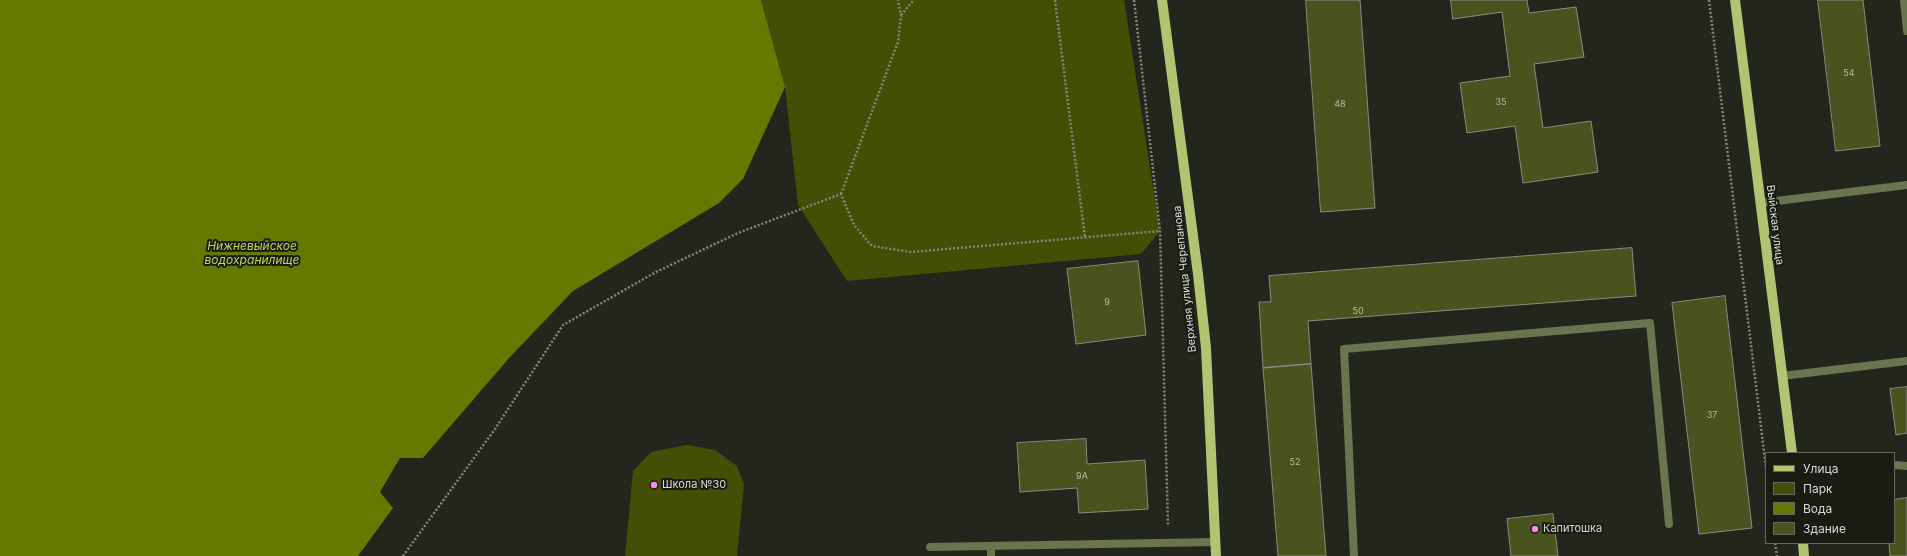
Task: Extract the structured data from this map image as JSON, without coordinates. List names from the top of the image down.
{
  "streets": {
    "main road": ["Выйская улица", "Верхняя улица Черепанова"]
  },
  "water": ["Нижневыйское водохранилище"],
  "places": ["Школа №30", "Капитошка"],
  "house_numbers": [
    "54",
    "35",
    "48",
    "9",
    "50",
    "37",
    "52",
    "9А"
  ],
  "legend": [
    "Улица",
    "Парк",
    "Вода",
    "Здание"
  ]
}
